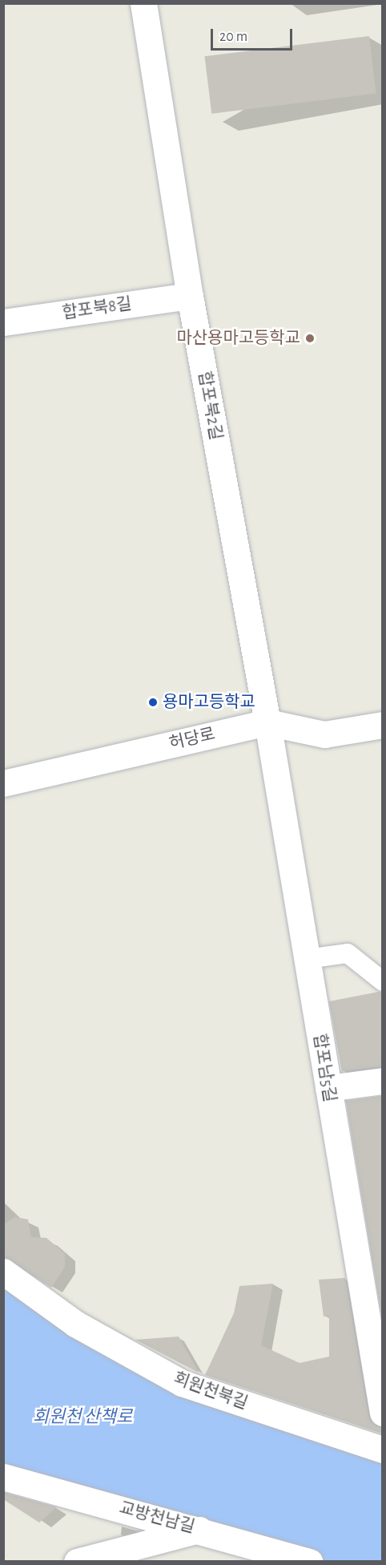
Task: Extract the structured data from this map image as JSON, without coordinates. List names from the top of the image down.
{
  "streets": {
    "street": [
      "합포북8길",
      "합포북2길",
      "허당로",
      "합포남5길",
      "회원천북길",
      "교방천남길"
    ]
  },
  "crossings": [
    ["합포북8길", "합포북2길"],
    ["합포북2길", "허당로"],
    ["합포북2길", "합포남5길"],
    ["허당로", "합포남5길"]
  ],
  "water": ["회원천 산책로"],
  "places": ["마산용마고등학교", "용마고등학교"],
  "scale_bar": "20 m"
}
